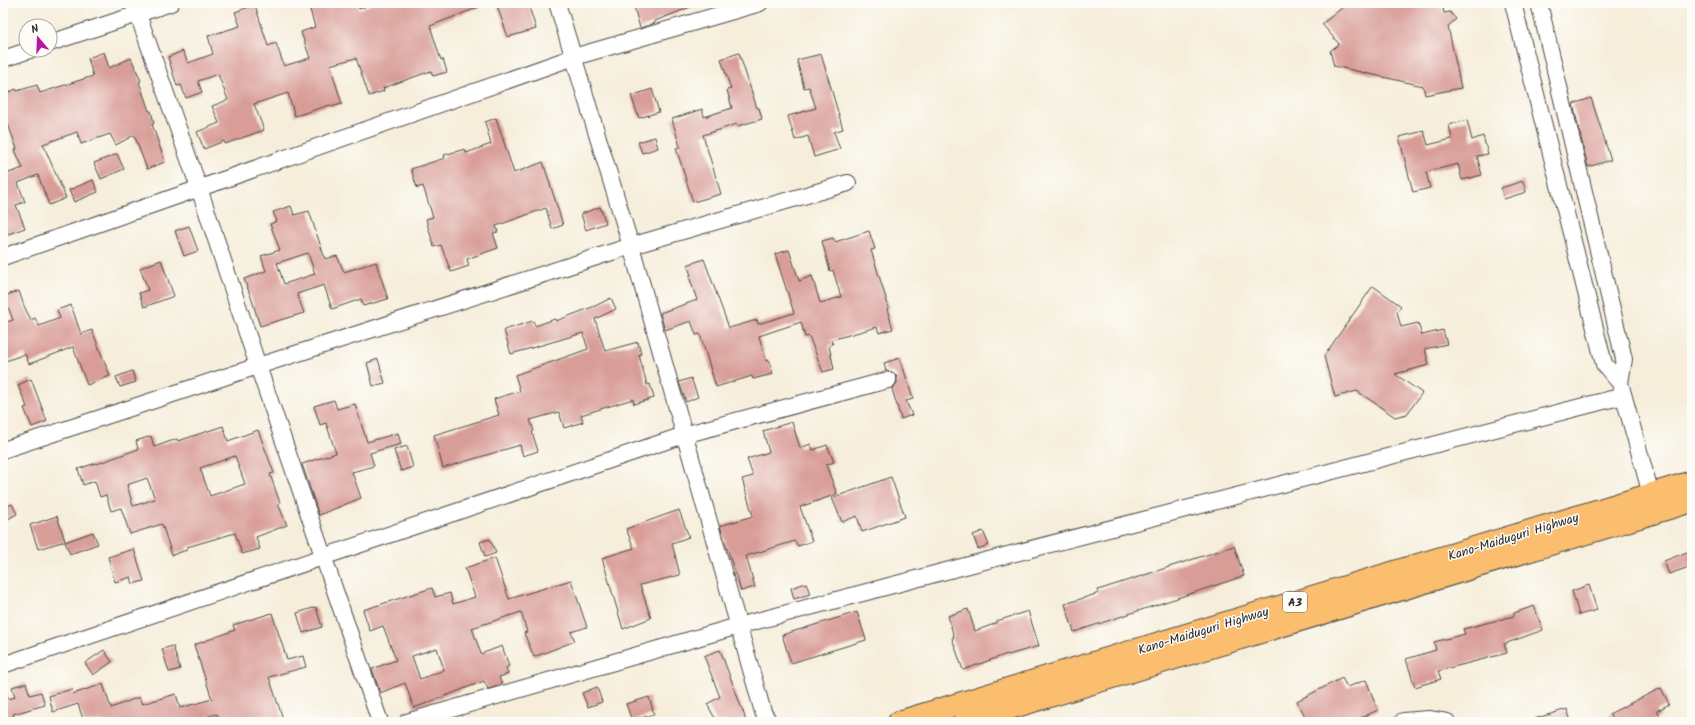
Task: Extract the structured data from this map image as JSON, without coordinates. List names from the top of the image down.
{
  "streets": {
    "highway": ["Kano-Maiduguri Highway", "A3"]
  },
  "north": "top"
}
